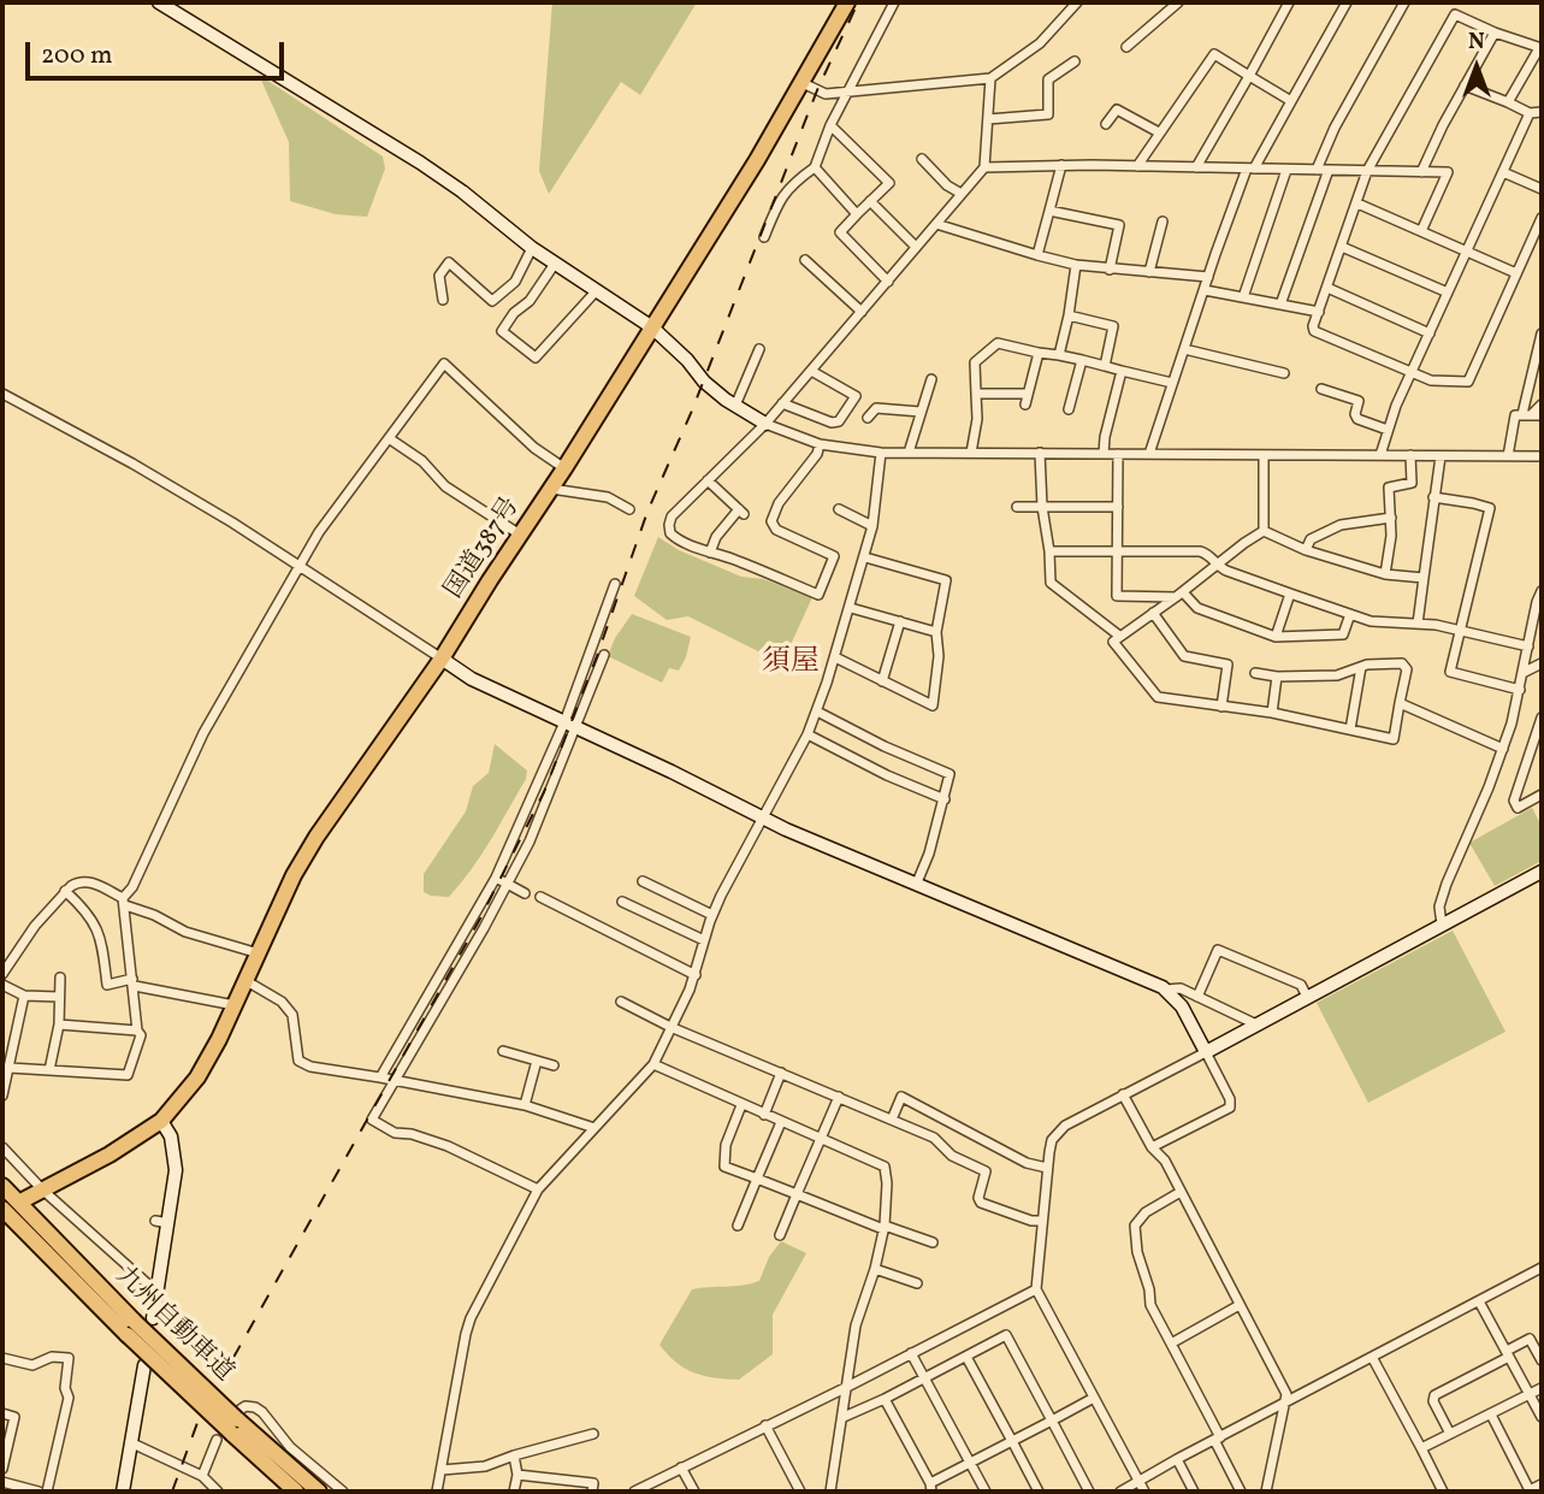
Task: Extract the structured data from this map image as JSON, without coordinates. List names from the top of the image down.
{
  "streets": {
    "highway": ["国道387号", "九州自動車道"]
  },
  "districts": ["須屋"],
  "scale_bar": "200 m",
  "north": "top"
}
